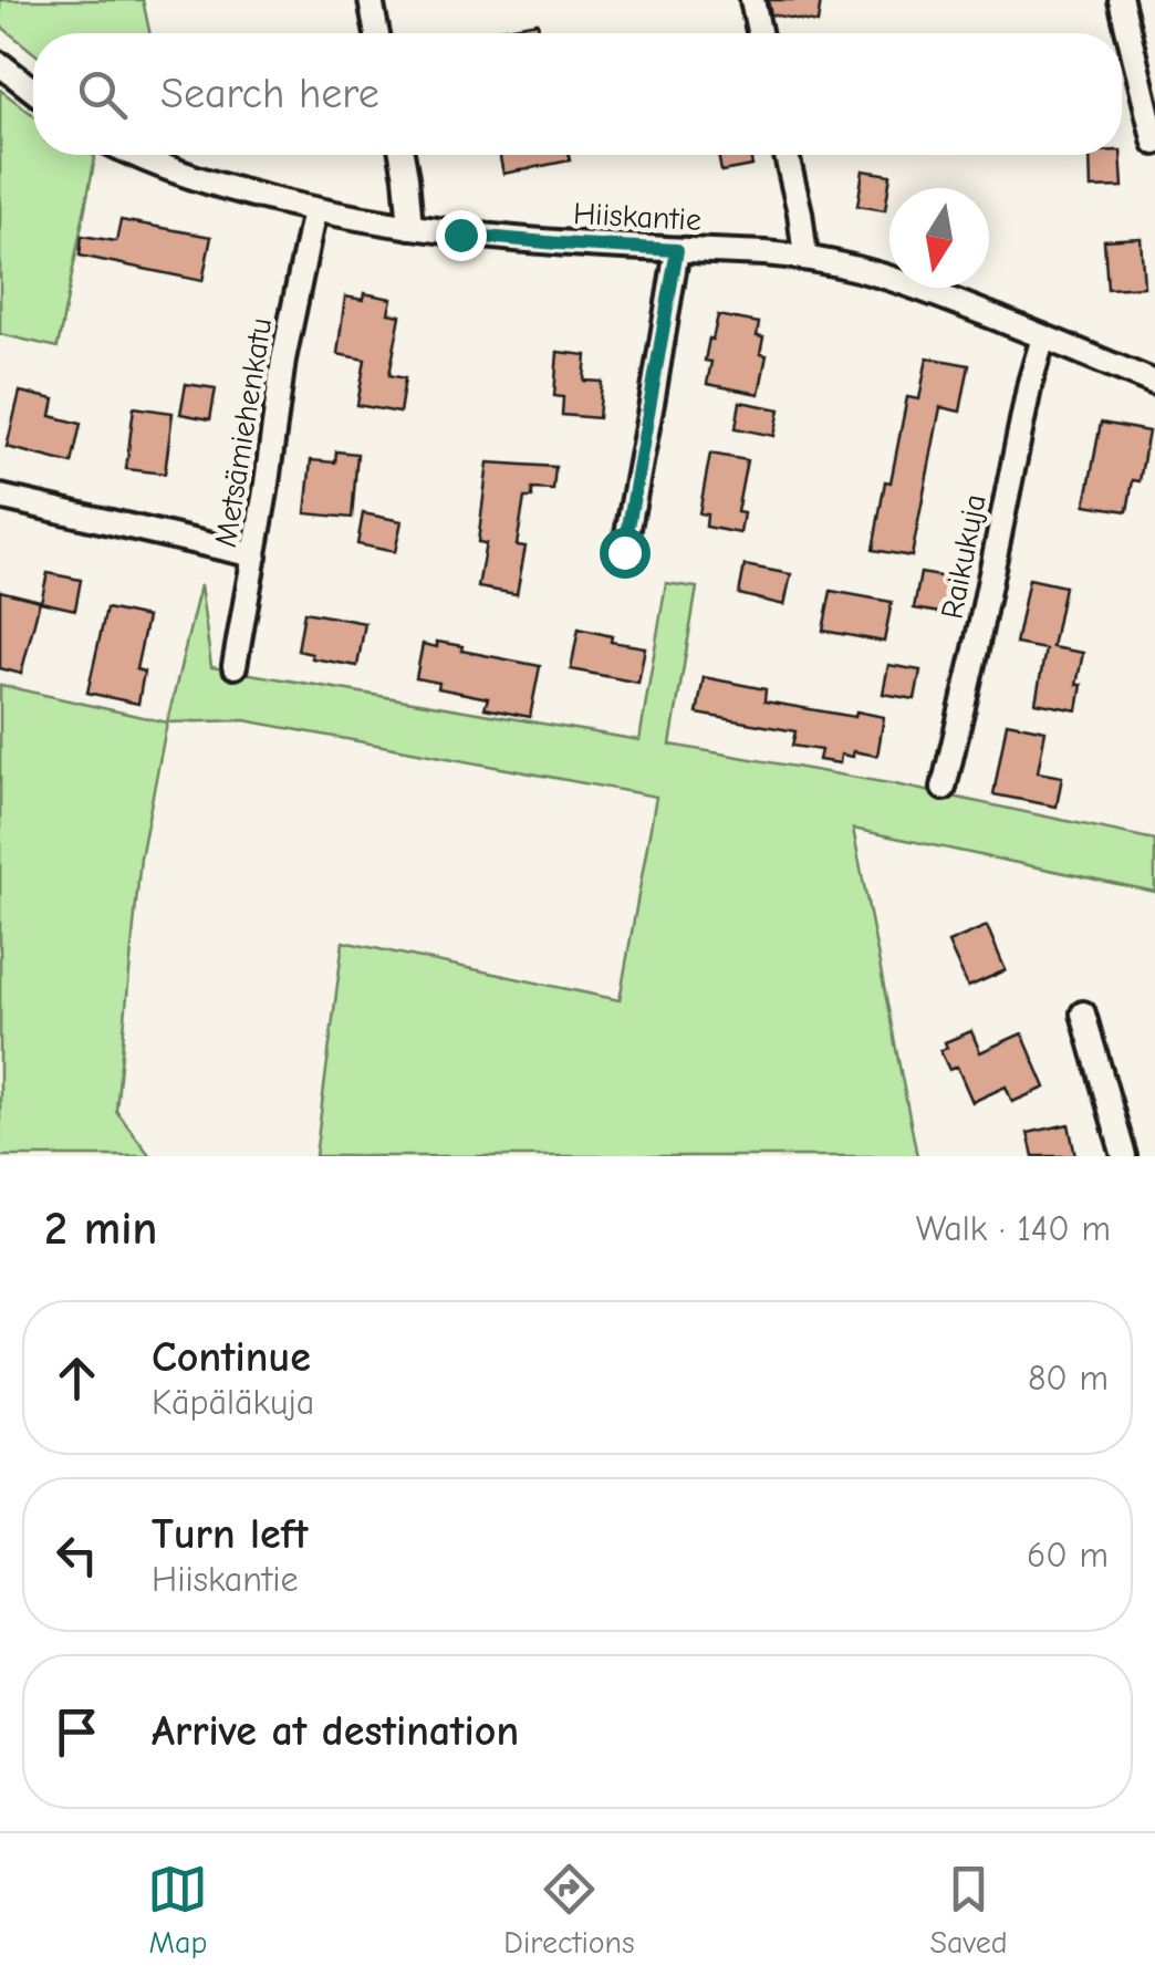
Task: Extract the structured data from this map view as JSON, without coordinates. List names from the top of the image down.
{
  "streets": {
    "street": ["Hiiskantie", "Metsämiehenkatu", "Raikukuja"]
  },
  "crossings": [
    ["Hiiskantie", "Metsämiehenkatu"],
    ["Hiiskantie", "Raikukuja"]
  ],
  "north": "bottom",
  "page": {
    "search": "Search here",
    "heading": ["2 min", "Walk · 140 m"],
    "list": [
      ["Continue", "Käpäläkuja", "80 m"],
      ["Turn left", "Hiiskantie", "60 m"],
      "Arrive at destination"
    ],
    "nav": ["Map", "Directions", "Saved"]
  }
}
